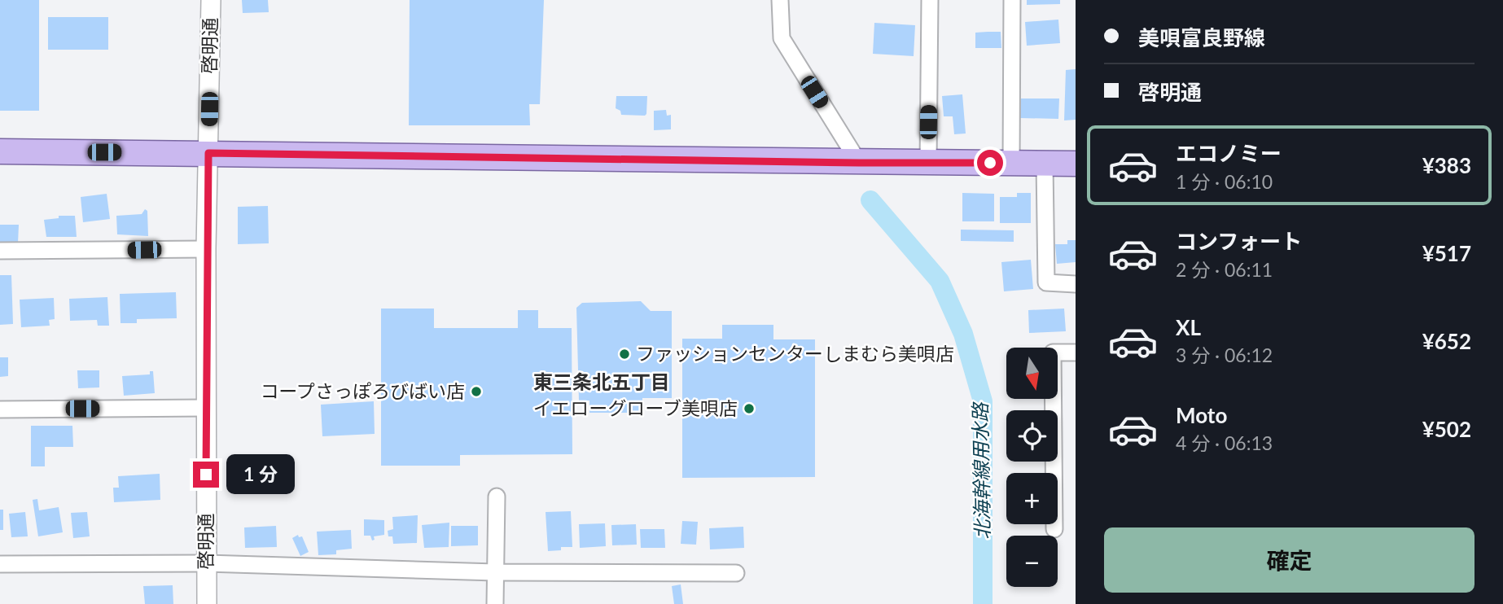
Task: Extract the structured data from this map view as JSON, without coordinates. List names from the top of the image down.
{
  "streets": {
    "street": ["啓明通"]
  },
  "districts": ["東三条北五丁目"],
  "water": ["北海幹線用水路"],
  "places": ["ファッションセンターしまむら美唄店", "コープさっぽろびばい店", "イエローグローブ美唄店"],
  "north": "bottom",
  "page": {
    "banner": ["美唄富良野線", "啓明通"],
    "list": [
      {
        "name": "エコノミー",
        "note": "1 分 · 06:10",
        "value": "¥383"
      },
      {
        "name": "コンフォート",
        "note": "2 分 · 06:11",
        "value": "¥517"
      },
      {
        "name": "XL",
        "note": "3 分 · 06:12",
        "value": "¥652"
      },
      {
        "name": "Moto",
        "note": "4 分 · 06:13",
        "value": "¥502"
      }
    ],
    "map_buttons": ["+", "−"],
    "bubble": "1 分",
    "buttons": "確定"
  }
}
